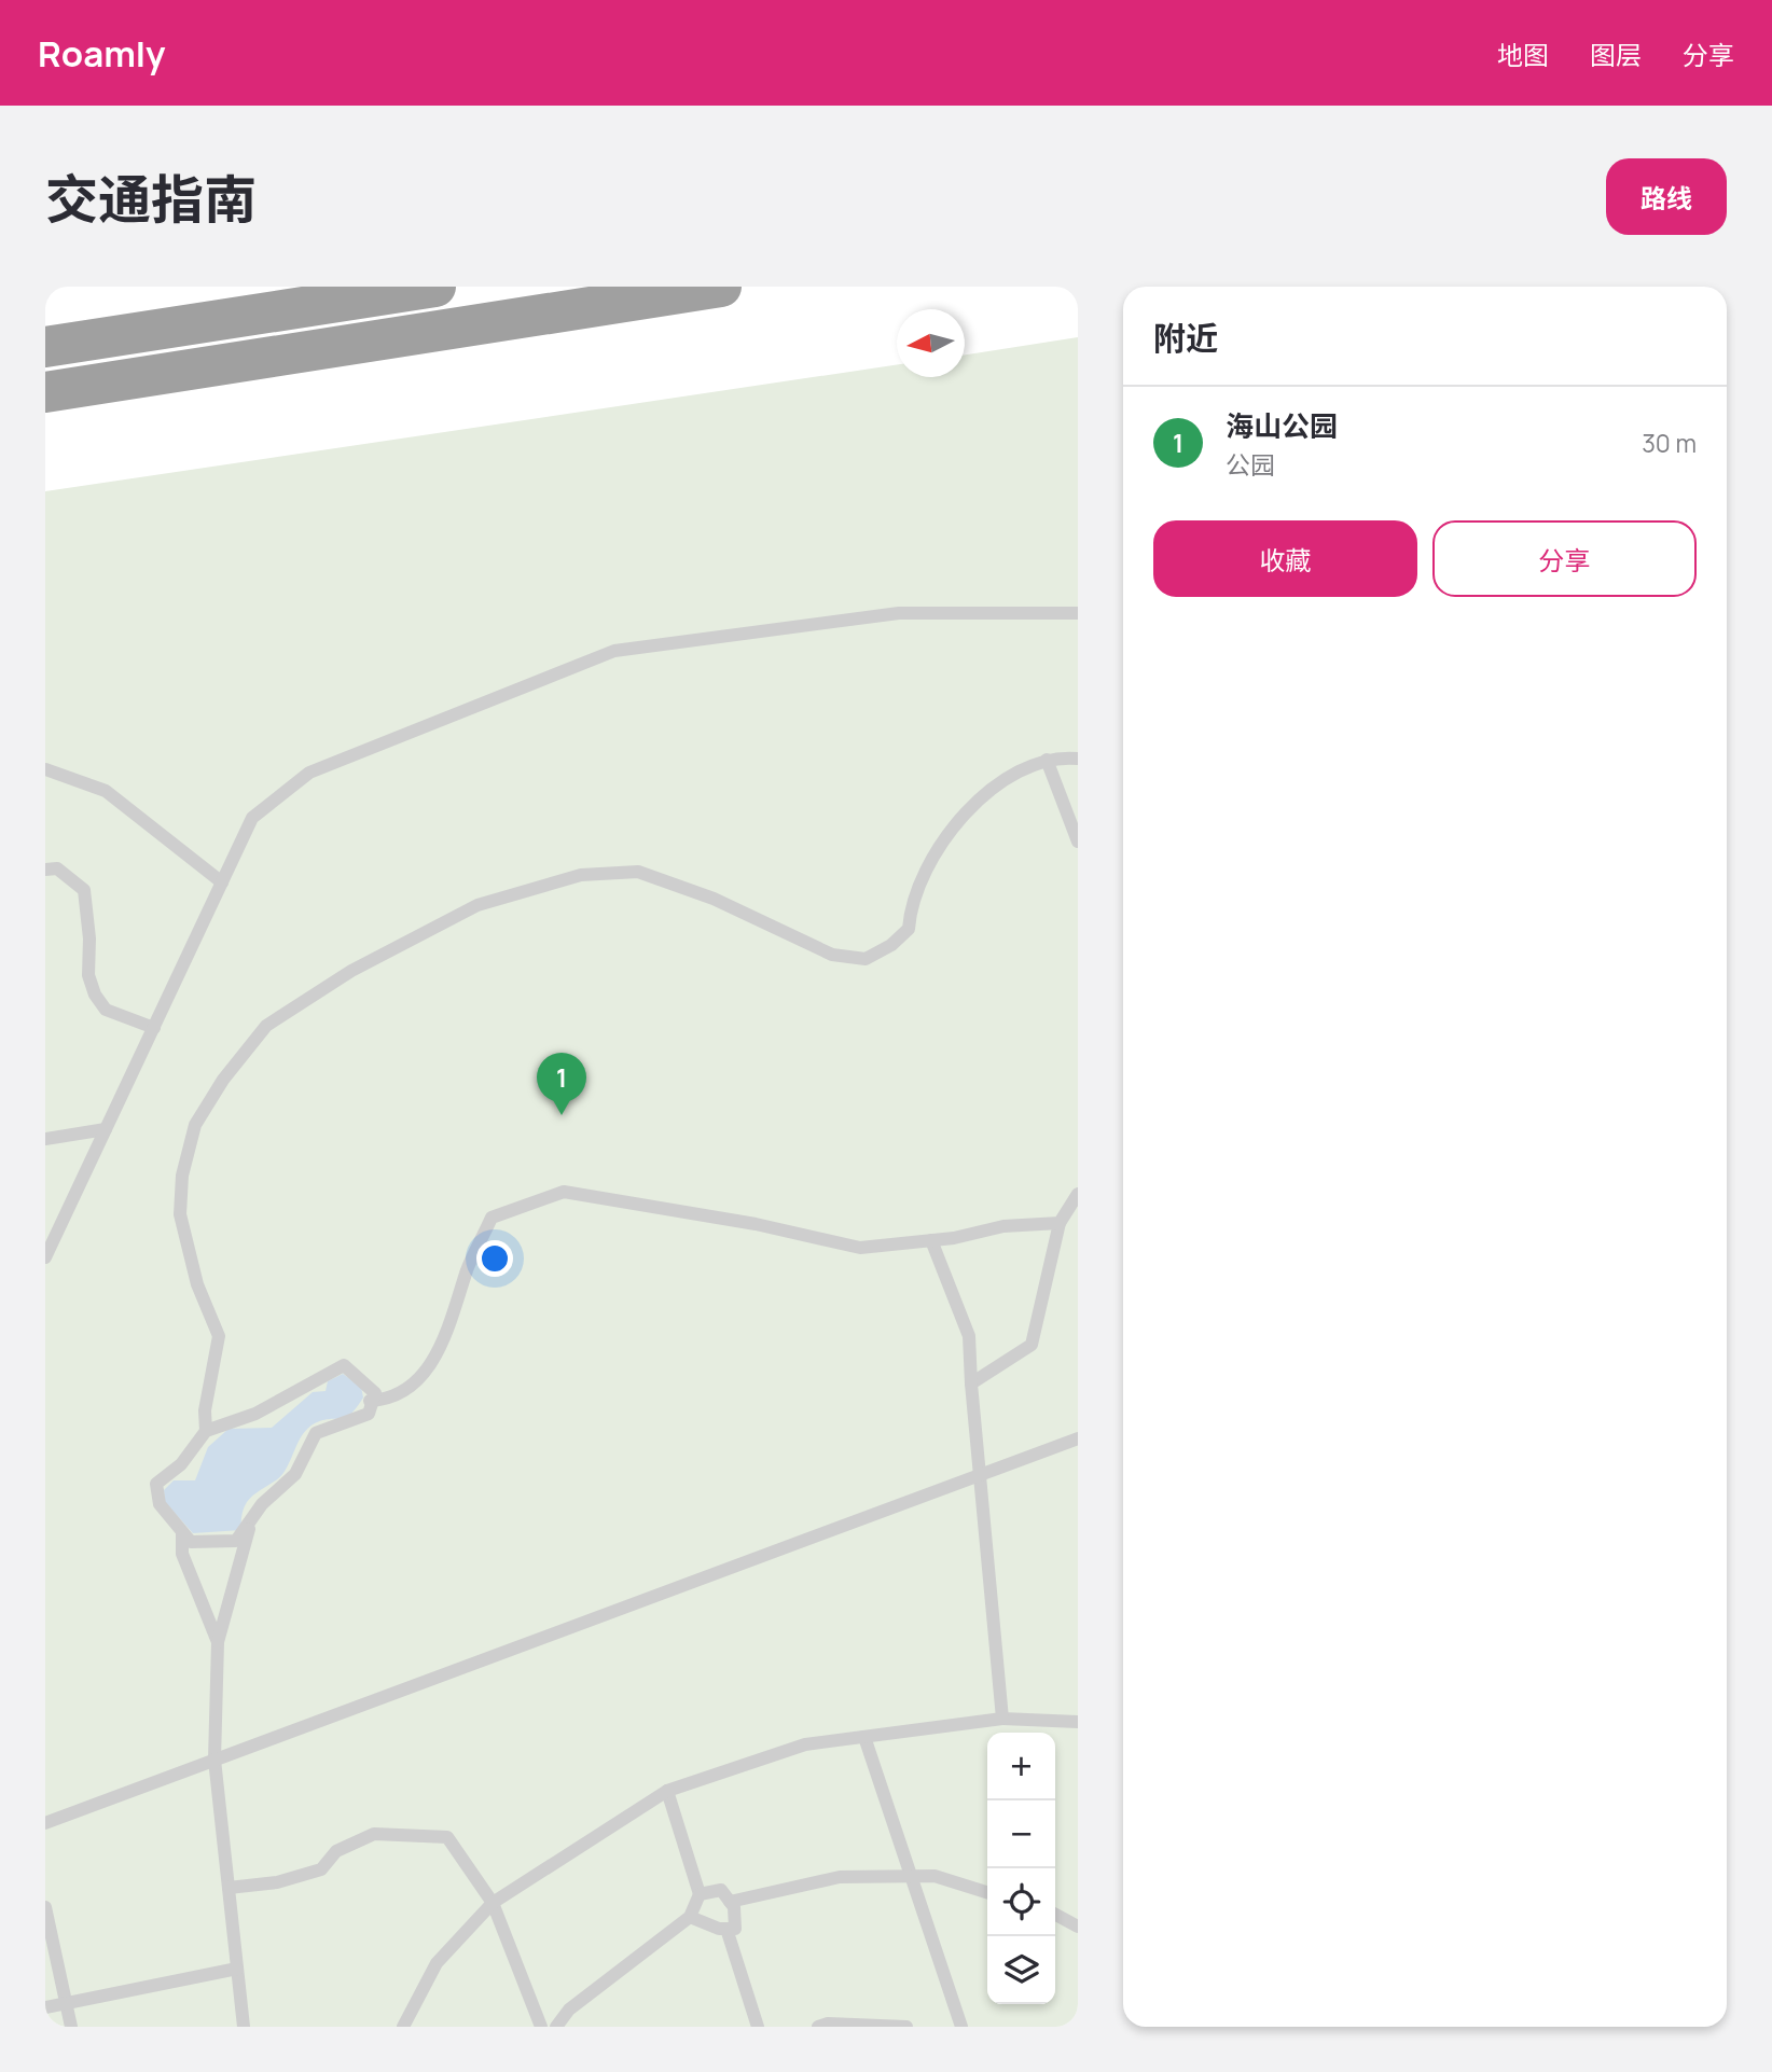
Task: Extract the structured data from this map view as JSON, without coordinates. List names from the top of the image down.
{
  "north": "left",
  "page": {
    "header": "Roamly",
    "nav": ["地图", "图层", "分享"],
    "title": "交通指南",
    "buttons": [
      "路线",
      ["收藏", "分享"]
    ],
    "heading": "附近",
    "list": [
      {
        "mark": "1",
        "name": "海山公园",
        "note": "公园",
        "value": "30 m"
      }
    ],
    "pins": "1",
    "map_buttons": ["+", "−"]
  }
}
